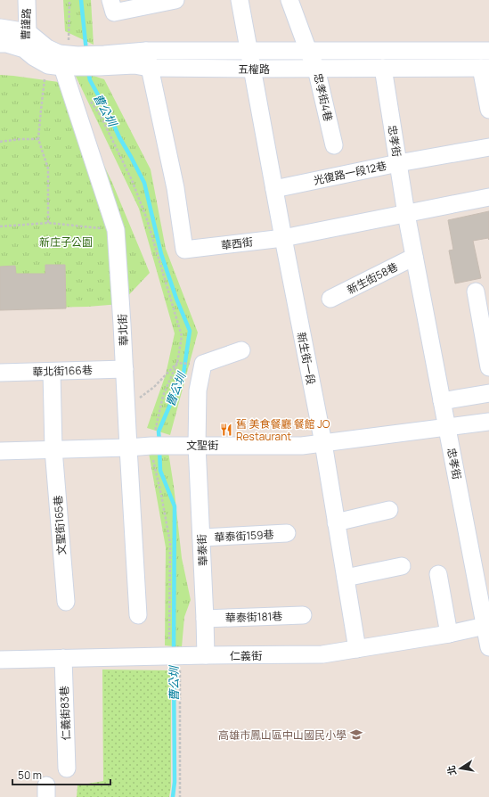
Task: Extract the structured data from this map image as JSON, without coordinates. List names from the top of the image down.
{
  "streets": {
    "street": [
      "曹謹路",
      "五權路",
      "忠孝街4巷",
      "忠孝街",
      "光復路一段12巷",
      "華西街",
      "新生街58巷",
      "華北街",
      "新生街一段",
      "華北街166巷",
      "文聖街",
      "文聖街165巷",
      "華泰街159巷",
      "華泰街",
      "華泰街181巷",
      "仁義街",
      "仁義街83巷"
    ]
  },
  "crossings": [
    ["曹謹路", "五權路"],
    ["五權路", "忠孝街4巷"],
    ["五權路", "忠孝街"],
    ["五權路", "華西街"],
    ["五權路", "華北街"],
    ["五權路", "新生街一段"],
    ["忠孝街", "光復路一段12巷"],
    ["忠孝街", "華西街"],
    ["忠孝街", "新生街58巷"],
    ["忠孝街", "文聖街"],
    ["忠孝街", "仁義街"],
    ["光復路一段12巷", "新生街一段"],
    ["華西街", "新生街一段"],
    ["華北街", "華北街166巷"],
    ["華北街", "文聖街"],
    ["新生街一段", "文聖街"],
    ["新生街一段", "仁義街"],
    ["華北街166巷", "文聖街165巷"],
    ["文聖街", "文聖街165巷"],
    ["文聖街", "華泰街"],
    ["華泰街159巷", "華泰街"],
    ["華泰街", "華泰街181巷"],
    ["華泰街", "仁義街"],
    ["仁義街", "仁義街83巷"]
  ],
  "water": ["曹公圳"],
  "parks": ["新庄子公園"],
  "places": {
    "restaurant": ["舊 美食餐廳 餐館 JO Restaurant"],
    "school or university": ["高雄市鳳山區中山國民小學"]
  },
  "scale_bar": "50 m",
  "north": "left"
}
